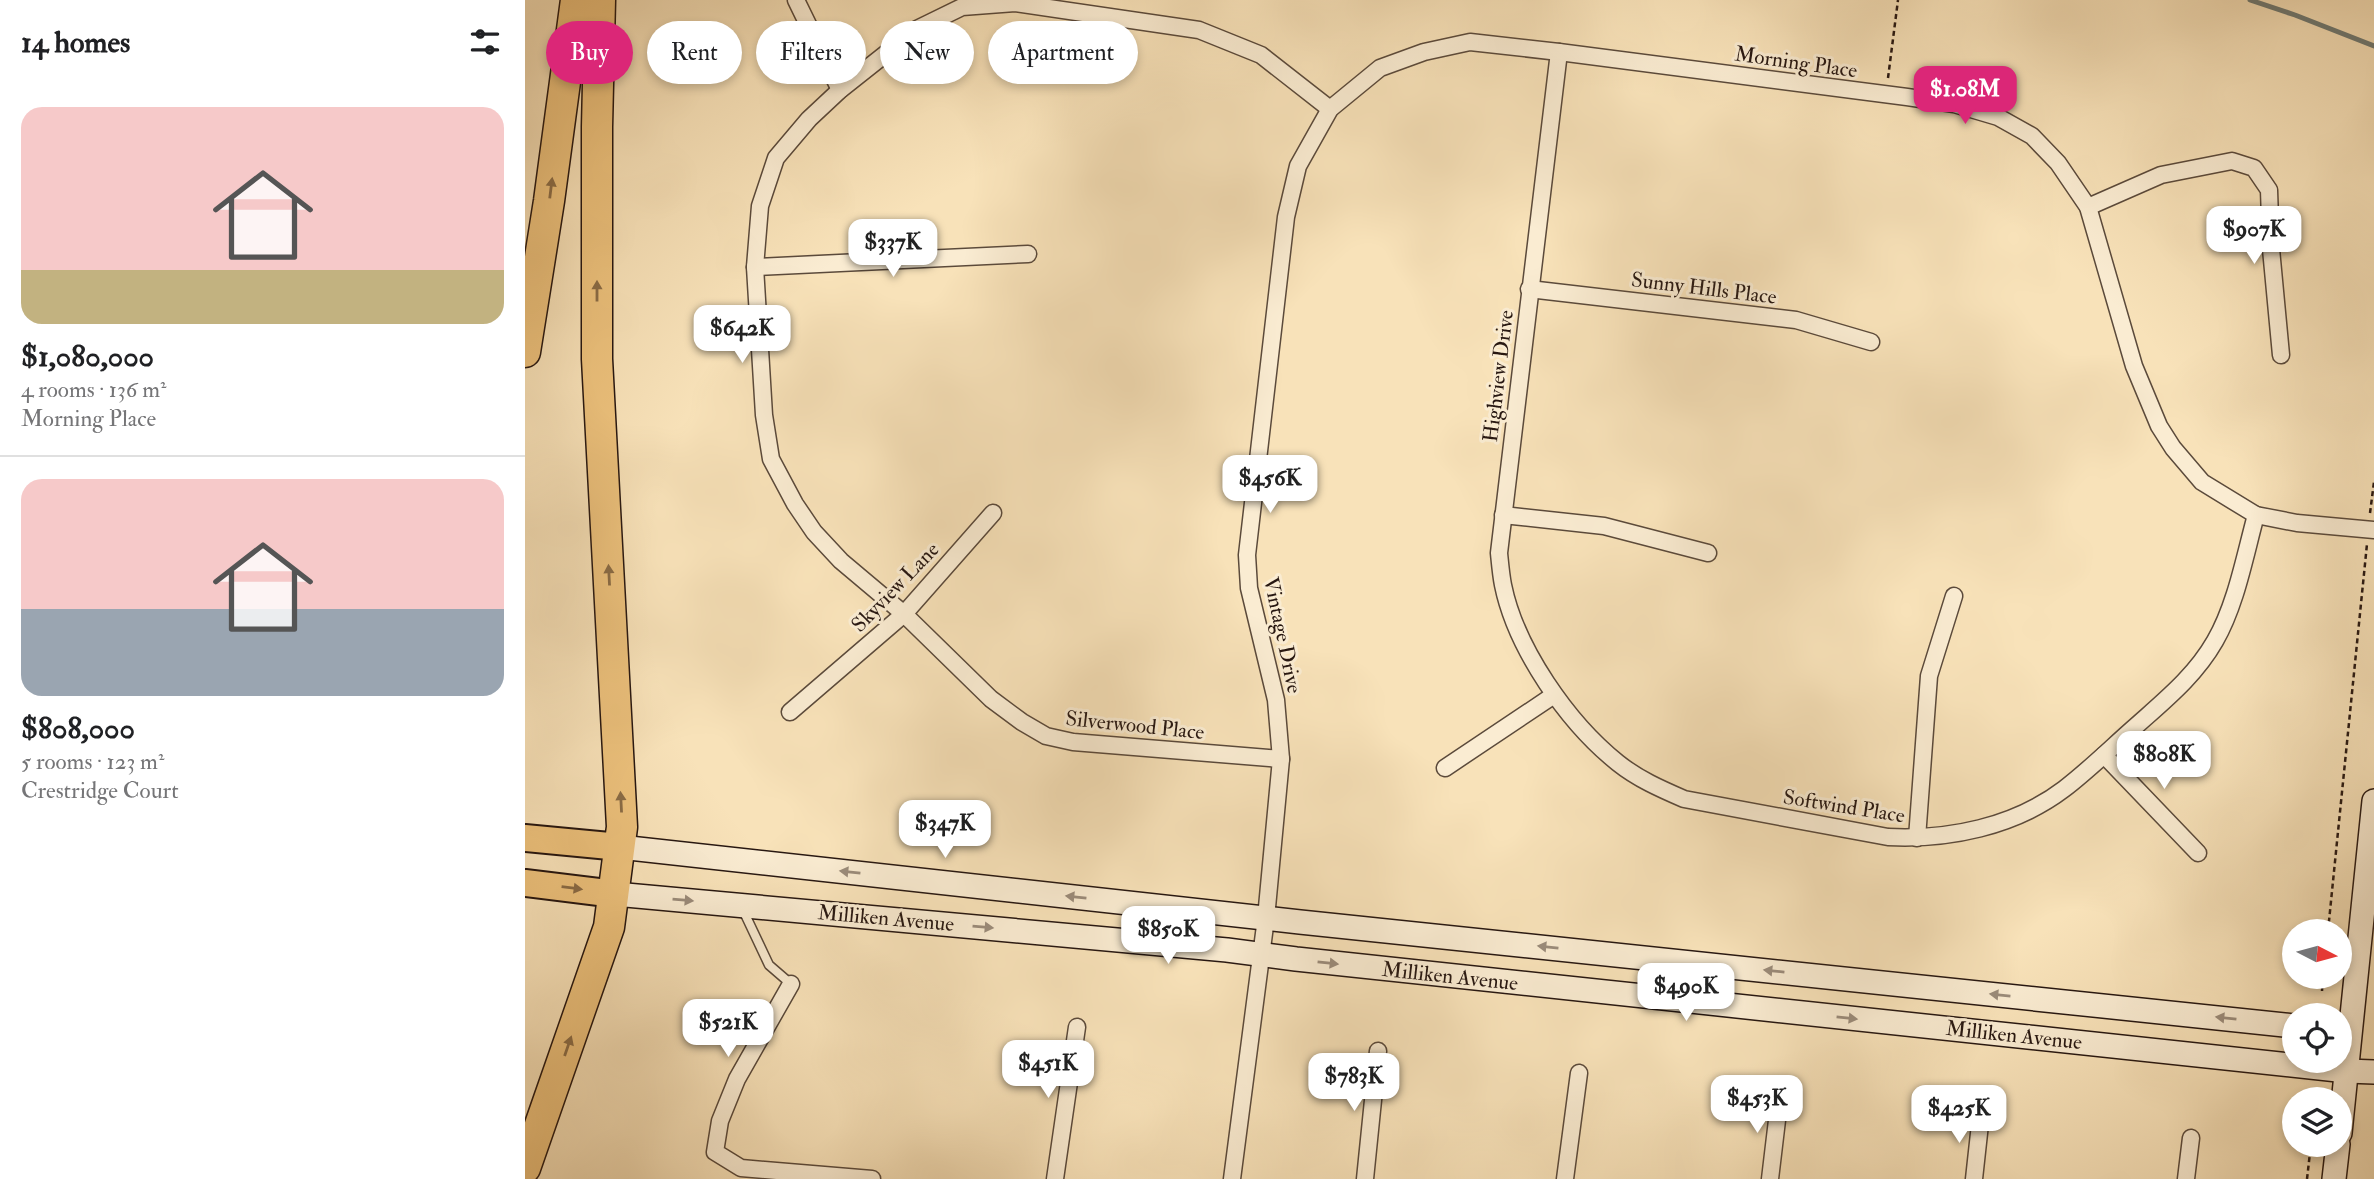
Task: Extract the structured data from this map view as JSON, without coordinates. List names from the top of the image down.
{
  "streets": {
    "main road": ["Milliken Avenue"],
    "street": [
      "Morning Place",
      "Sunny Hills Place",
      "Highview Drive",
      "Skyview Lane",
      "Vintage Drive",
      "Silverwood Place",
      "Softwind Place"
    ]
  },
  "crossings": [
    ["Morning Place", "Highview Drive"],
    ["Morning Place", "Vintage Drive"],
    ["Morning Place", "Silverwood Place"],
    ["Morning Place", "Softwind Place"],
    ["Sunny Hills Place", "Highview Drive"],
    ["Highview Drive", "Softwind Place"],
    ["Skyview Lane", "Silverwood Place"],
    ["Vintage Drive", "Silverwood Place"],
    ["Vintage Drive", "Milliken Avenue"]
  ],
  "north": "right",
  "page": {
    "heading": "14 homes",
    "chip": [
      "Buy",
      "Rent",
      "Filters",
      "New",
      "Apartment"
    ],
    "price": [
      "$1.08M",
      "$907K",
      "$337K",
      "$642K",
      "$456K",
      "$808K",
      "$347K",
      "$850K",
      "$490K",
      "$521K",
      "$451K",
      "$783K",
      "$453K",
      "$425K"
    ],
    "list": [
      {
        "name": "$1,080,000",
        "note": "4 rooms · 136 m² · Morning Place"
      },
      {
        "name": "$808,000",
        "note": "5 rooms · 123 m² · Crestridge Court"
      }
    ]
  }
}
